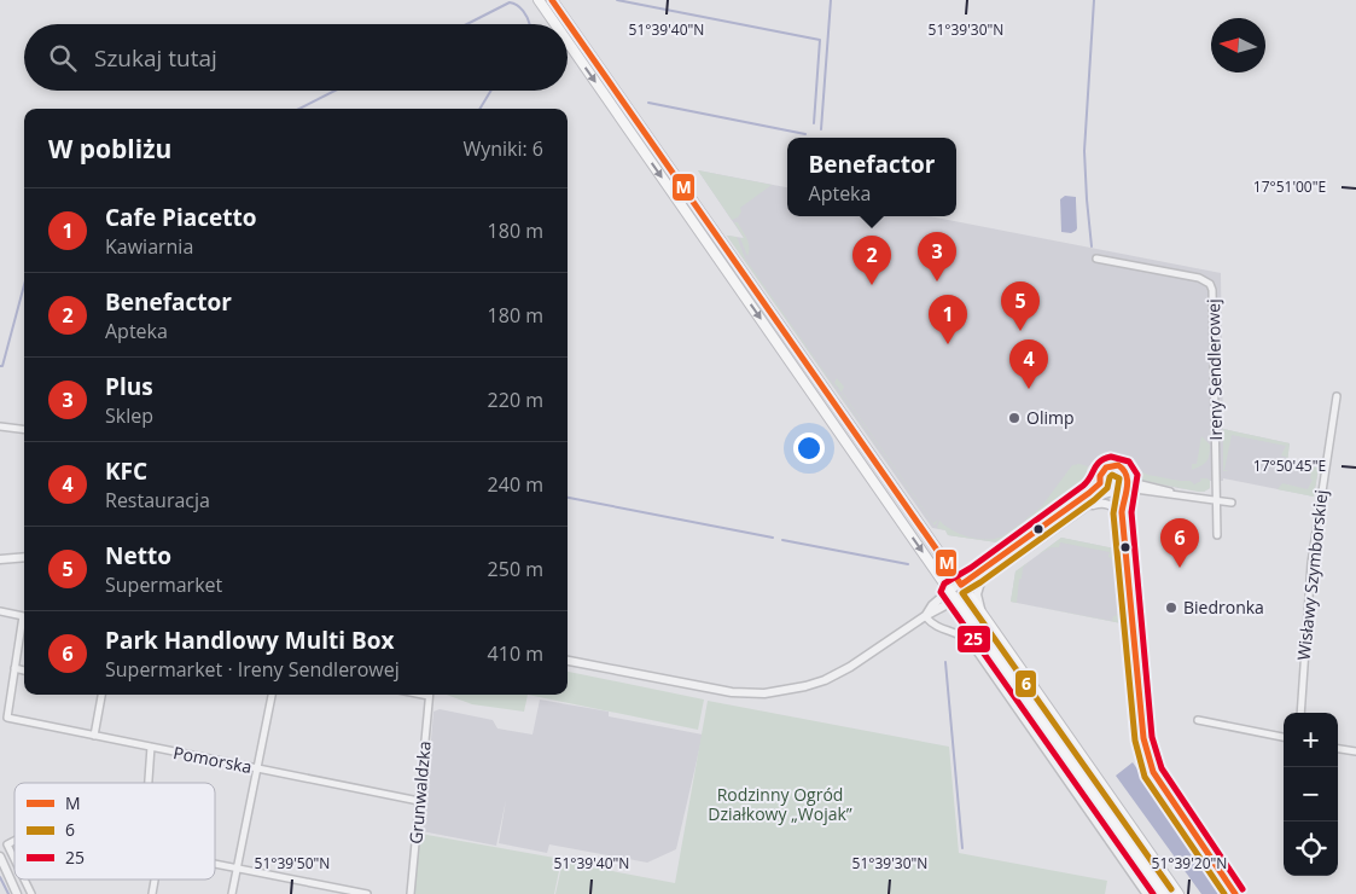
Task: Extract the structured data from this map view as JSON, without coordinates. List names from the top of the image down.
{
  "streets": {
    "street": [
      "Ireny Sendlerowej",
      "Wisławy Szymborskiej",
      "Pomorska",
      "Grunwaldzka"
    ]
  },
  "crossings": [
    ["Pomorska", "Grunwaldzka"]
  ],
  "parks": ["Rodzinny Ogród Działkowy „Wojak”"],
  "places": ["Olimp", "Biedronka"],
  "lines": ["transit line M", "transit line 25", "transit line 6"],
  "legend": ["M", "6", "25"],
  "north": "left",
  "page": {
    "search": "Szukaj tutaj",
    "heading": ["W pobliżu", "Wyniki: 6"],
    "popup": ["Benefactor", "Apteka"],
    "list": [
      {
        "mark": "1",
        "name": "Cafe Piacetto",
        "note": "Kawiarnia",
        "value": "180 m"
      },
      {
        "mark": "2",
        "name": "Benefactor",
        "note": "Apteka",
        "value": "180 m"
      },
      {
        "mark": "3",
        "name": "Plus",
        "note": "Sklep",
        "value": "220 m"
      },
      {
        "mark": "4",
        "name": "KFC",
        "note": "Restauracja",
        "value": "240 m"
      },
      {
        "mark": "5",
        "name": "Netto",
        "note": "Supermarket",
        "value": "250 m"
      },
      {
        "mark": "6",
        "name": "Park Handlowy Multi Box",
        "note": "Supermarket · Ireny Sendlerowej",
        "value": "410 m"
      }
    ],
    "pins": [
      "3",
      "2",
      "5",
      "1",
      "4",
      "6"
    ],
    "map_buttons": ["+", "−"]
  },
  "coordinates": [
    "51°39'40\"N",
    "51°39'30\"N",
    "17°51'00\"E",
    "17°50'45\"E",
    "51°39'50\"N",
    "51°39'20\"N"
  ]
}
